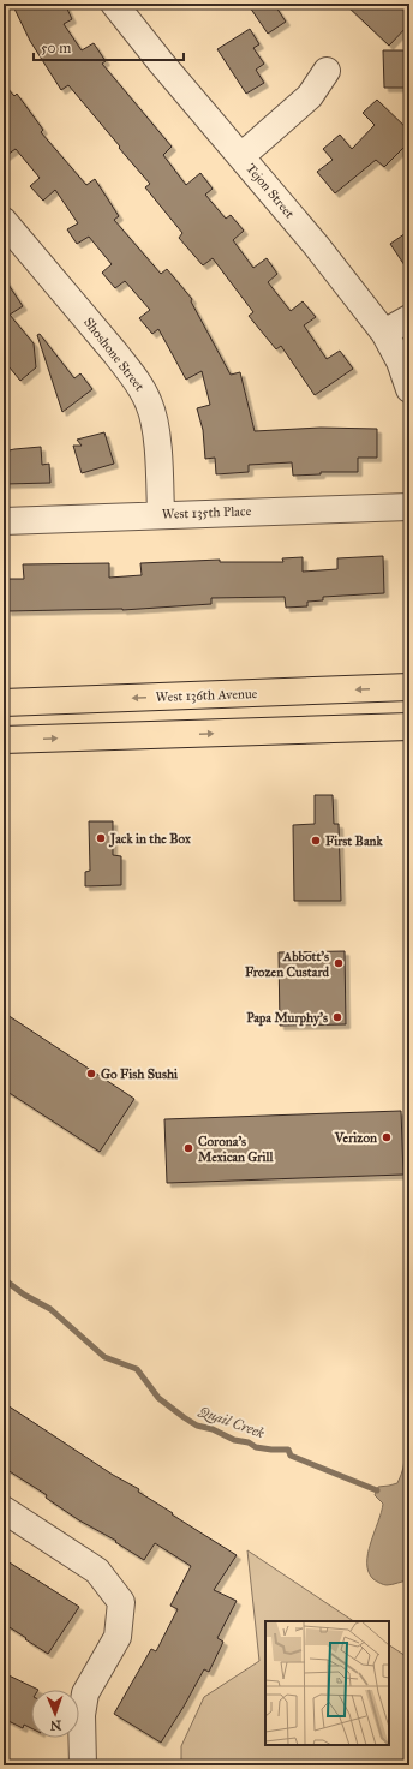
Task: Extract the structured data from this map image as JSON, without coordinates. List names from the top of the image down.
{
  "streets": {
    "main road": ["West 136th Avenue"],
    "street": ["Tejon Street", "Shoshone Street", "West 135th Place"]
  },
  "crossings": [
    ["Shoshone Street", "West 135th Place"]
  ],
  "water": ["Quail Creek"],
  "places": [
    "Jack in the Box",
    "First Bank",
    "Abbott's Frozen Custard",
    "Papa Murphy's",
    "Go Fish Sushi",
    "Verizon",
    "Corona's Mexican Grill"
  ],
  "scale_bar": "50 m",
  "north": "bottom"
}
